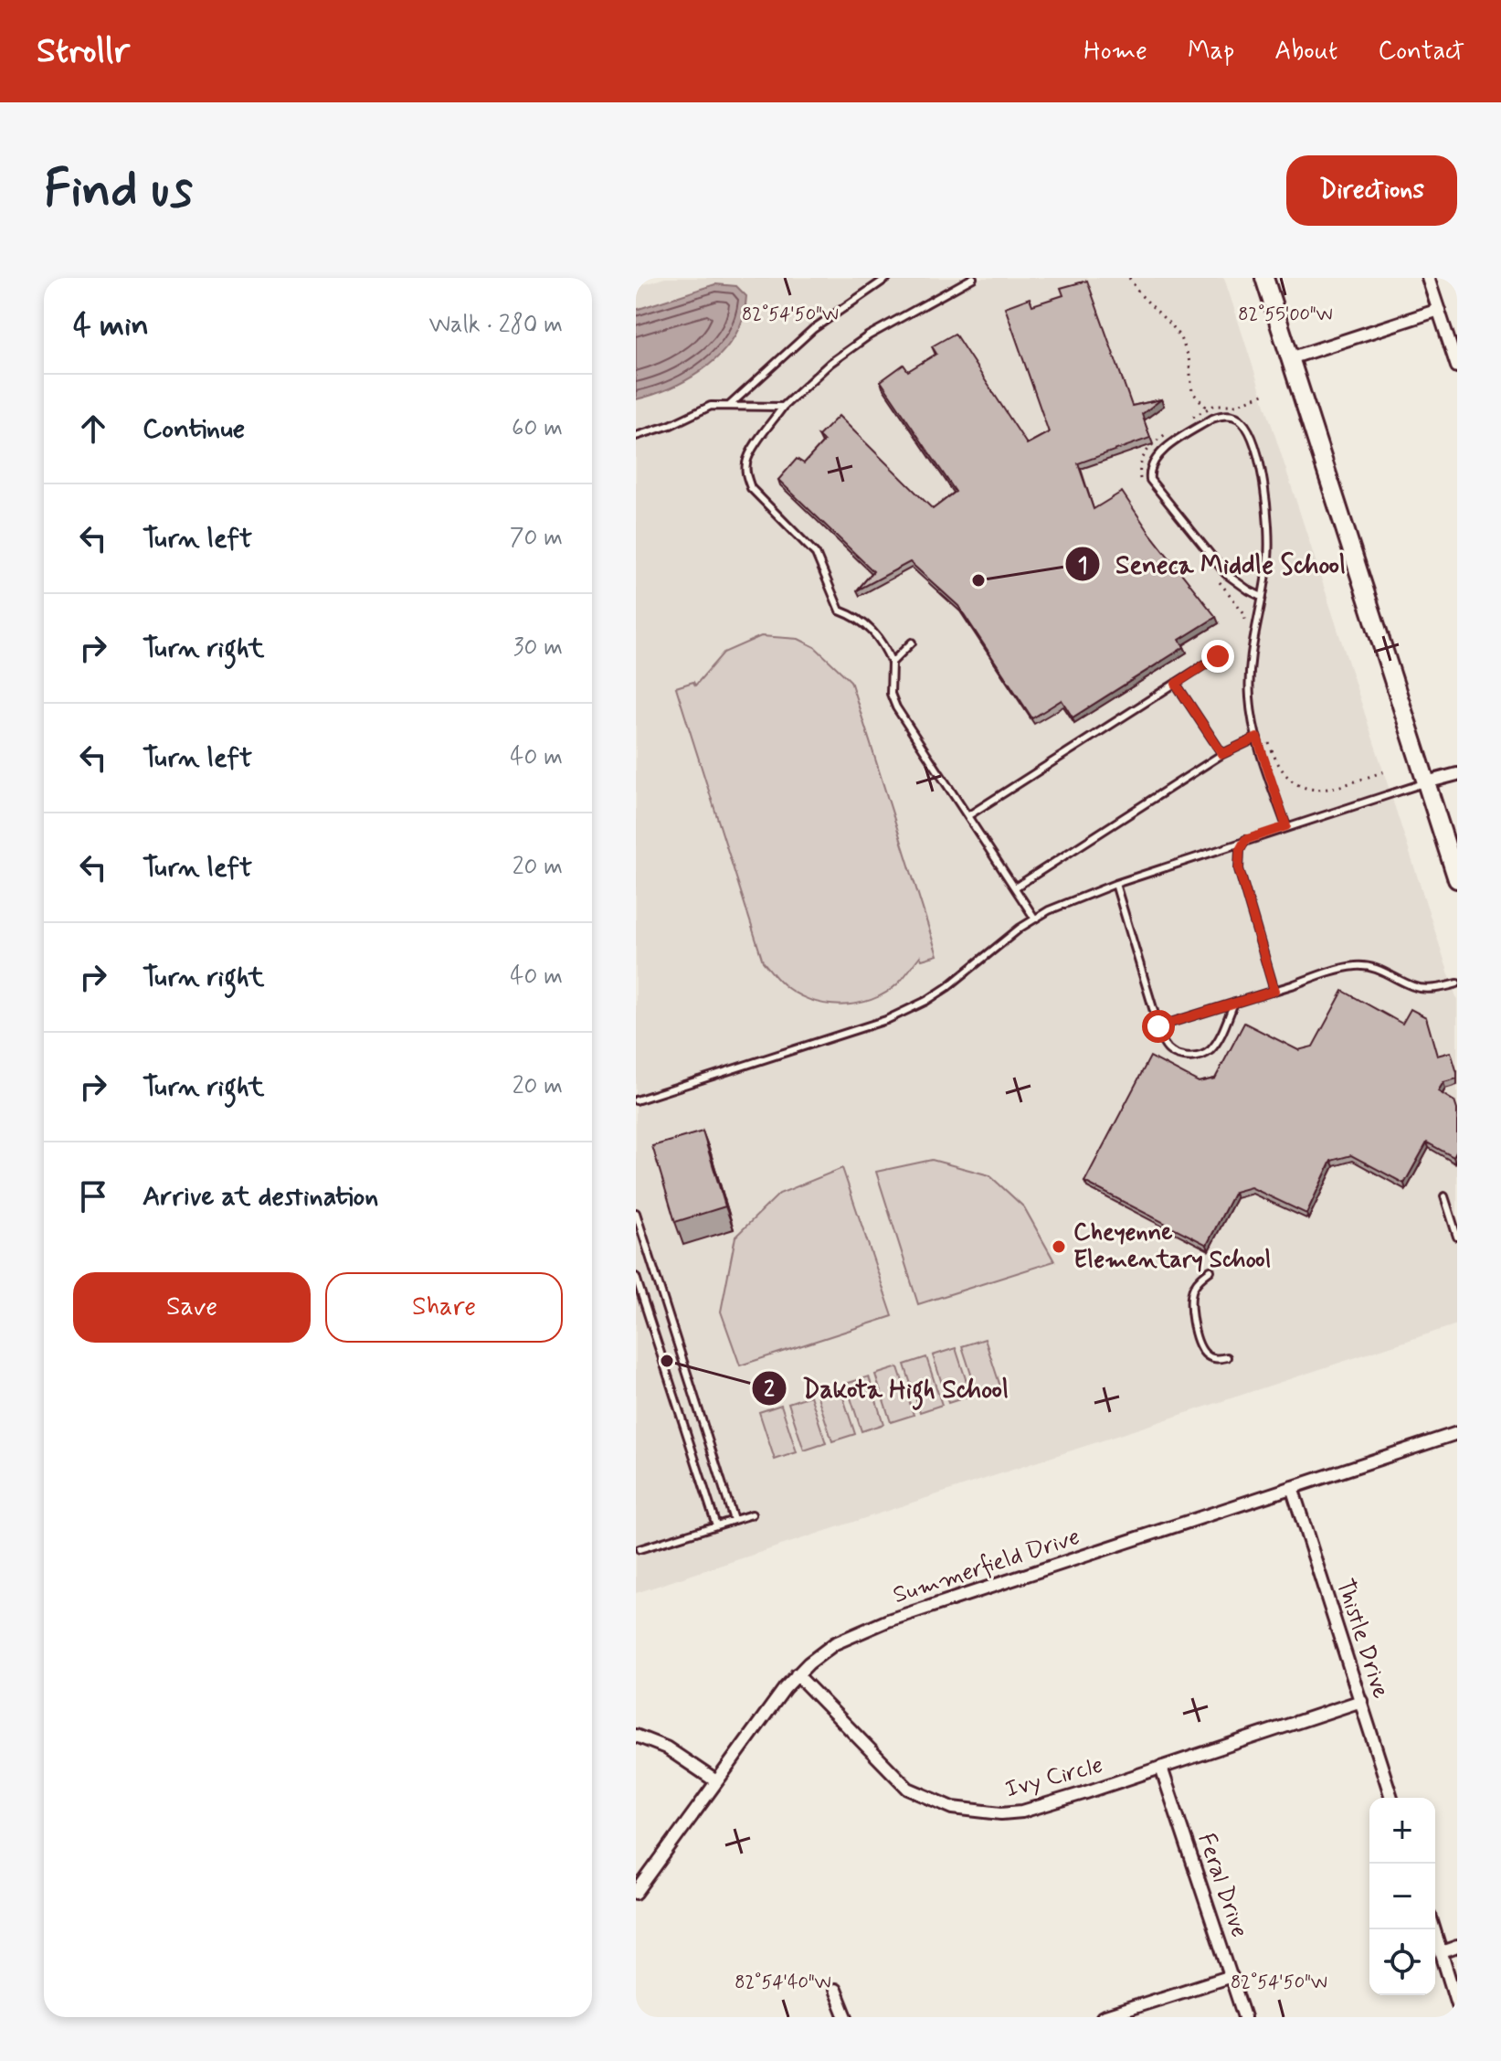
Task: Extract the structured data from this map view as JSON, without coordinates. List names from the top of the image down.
{
  "streets": {
    "street": [
      "Summerfield Drive",
      "Thistle Drive",
      "Ivy Circle",
      "Feral Drive"
    ]
  },
  "crossings": [
    ["Summerfield Drive", "Thistle Drive"],
    ["Summerfield Drive", "Ivy Circle"],
    ["Thistle Drive", "Ivy Circle"],
    ["Ivy Circle", "Feral Drive"]
  ],
  "places": ["Seneca Middle School", "Cheyenne Elementary School", "Dakota High School"],
  "page": {
    "header": "Strollr",
    "nav": [
      "Home",
      "Map",
      "About",
      "Contact"
    ],
    "buttons": [
      "Directions",
      ["Save", "Share"]
    ],
    "title": "Find us",
    "heading": ["4 min", "Walk · 280 m"],
    "list": [
      ["Continue", "60 m"],
      ["Turn left", "70 m"],
      ["Turn right", "30 m"],
      ["Turn left", "40 m"],
      ["Turn left", "20 m"],
      ["Turn right", "40 m"],
      ["Turn right", "20 m"],
      "Arrive at destination"
    ],
    "map_buttons": ["+", "−"]
  },
  "coordinates": ["82°54'50\"W", "82°55'00\"W", "82°54'40\"W"]
}
